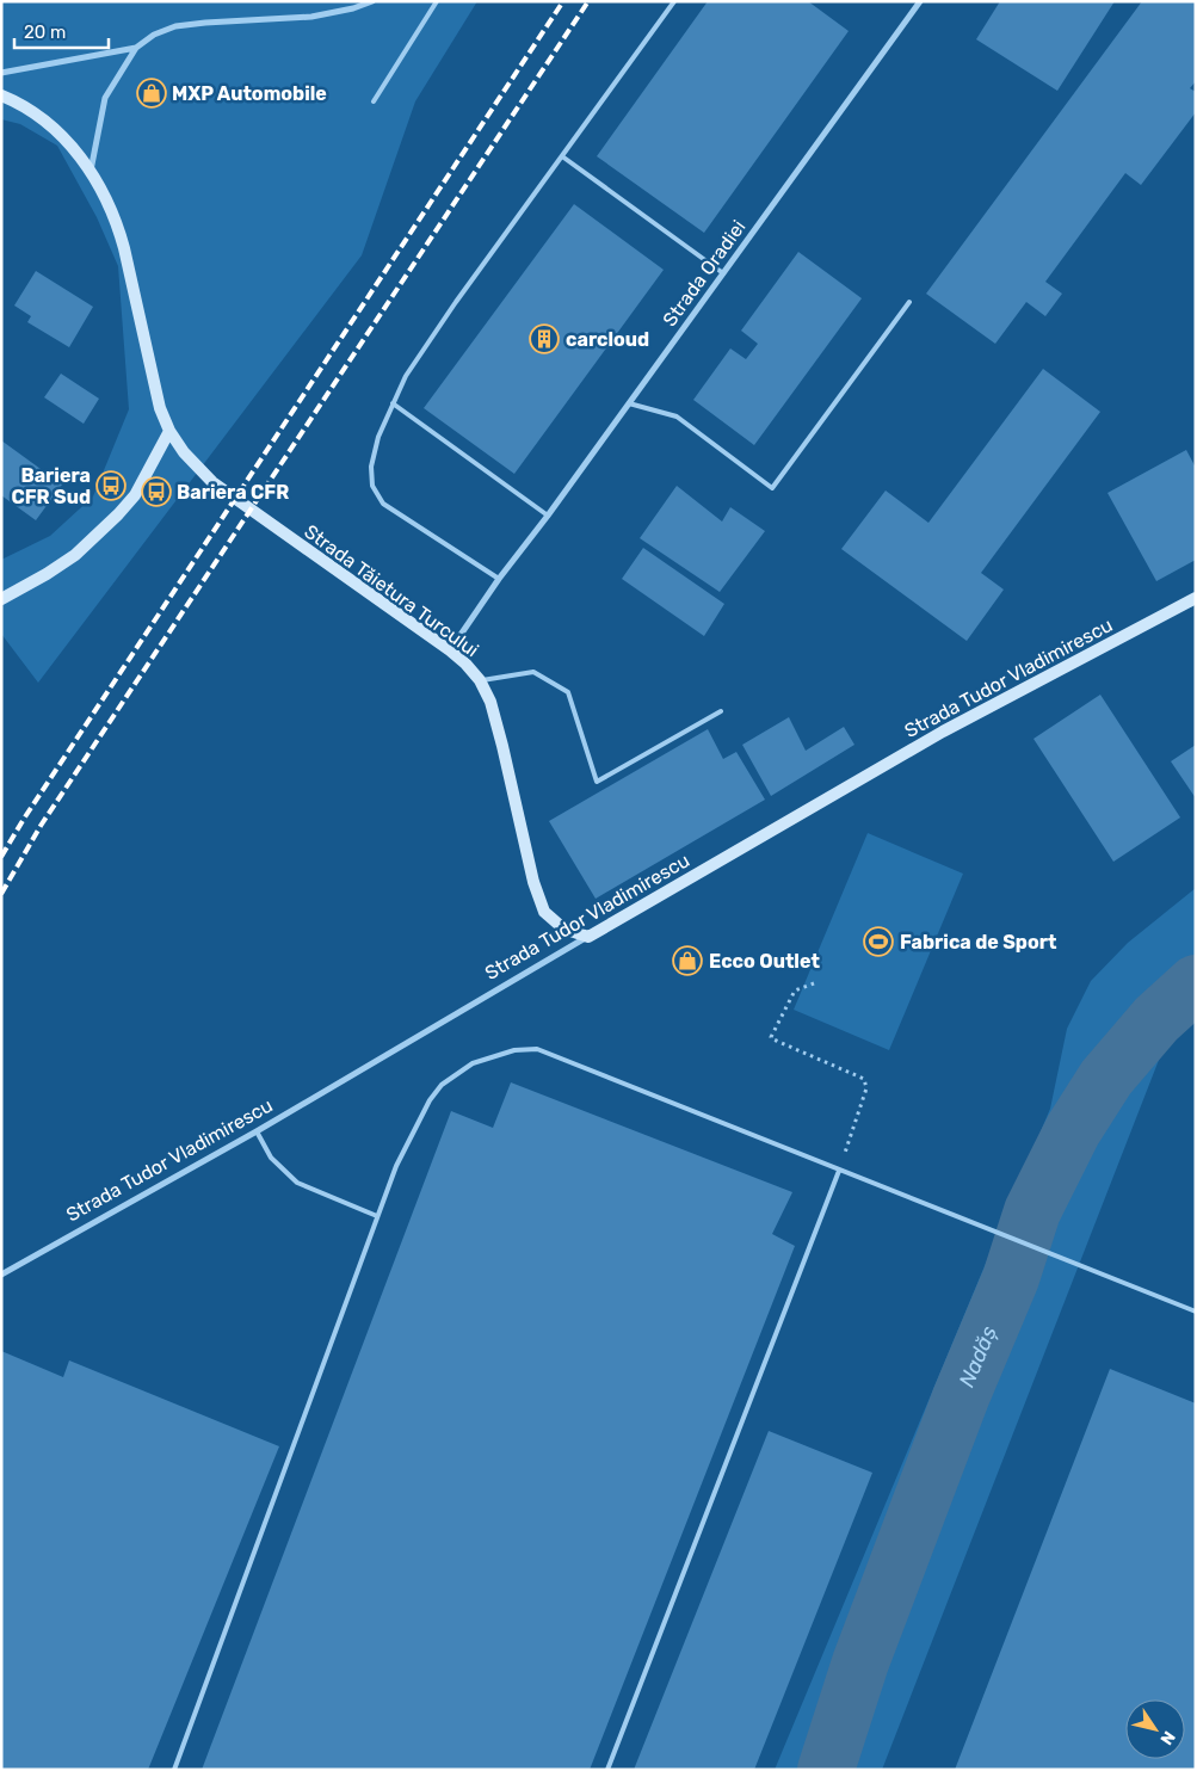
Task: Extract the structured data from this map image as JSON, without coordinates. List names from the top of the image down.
{
  "streets": {
    "main road": ["Strada Tăietura Turcului", "Strada Tudor Vladimirescu"],
    "street": ["Strada Oradiei"]
  },
  "crossings": [
    ["Strada Oradiei", "Strada Tăietura Turcului"],
    ["Strada Tăietura Turcului", "Strada Tudor Vladimirescu"]
  ],
  "water": ["Nadăș"],
  "places": {
    "shop": ["MXP Automobile", "Ecco Outlet"],
    "building": ["carcloud"],
    "bus stop": ["Bariera CFR Sud", "Bariera CFR"],
    "sports": ["Fabrica de Sport"]
  },
  "scale_bar": "20 m",
  "north": "bottom right"
}
